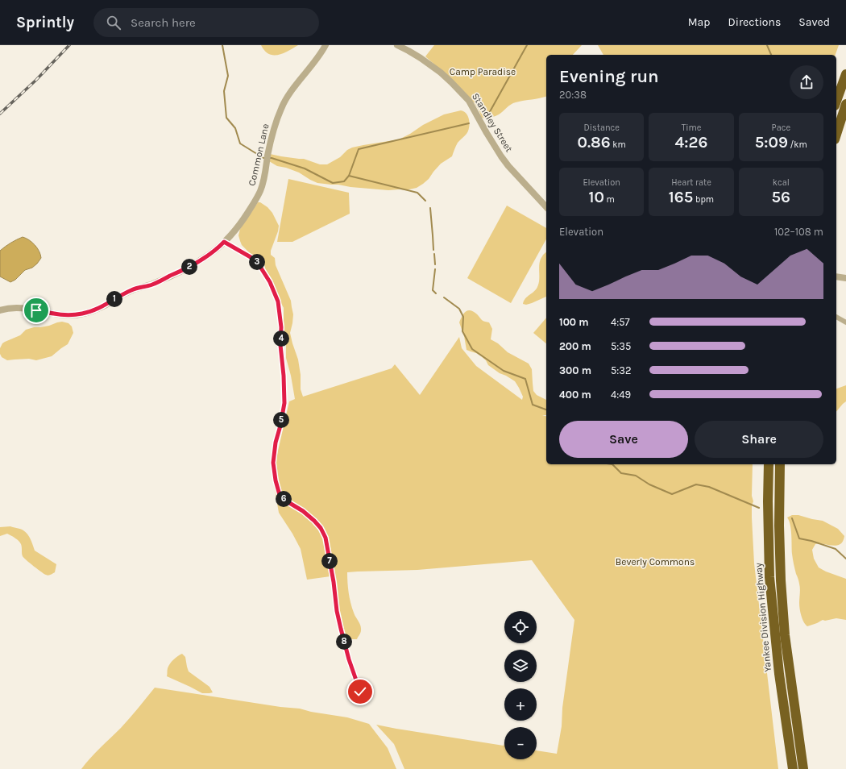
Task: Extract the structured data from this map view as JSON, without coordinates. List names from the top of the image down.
{
  "streets": {
    "highway": ["Yankee Division Highway"],
    "street": ["Standley Street", "Common Lane"]
  },
  "parks": ["Camp Paradise", "Beverly Commons"],
  "page": {
    "header": "Sprintly",
    "search": "Search here",
    "nav": ["Map", "Directions", "Saved"],
    "heading": ["Evening run", "20:38"],
    "stats": [
      ["Distance", "0.86 km"],
      ["Time", "4:26"],
      ["Pace", "5:09 /km"],
      ["Elevation", "10 m"],
      ["Heart rate", "165 bpm"],
      ["kcal", "56"]
    ],
    "chart": ["Elevation", "102–108 m"],
    "pins": [
      "3",
      "2",
      "1",
      "4",
      "5",
      "6",
      "7",
      "8"
    ],
    "list": [
      {
        "name": "100 m",
        "note": "4:57"
      },
      {
        "name": "200 m",
        "note": "5:35"
      },
      {
        "name": "300 m",
        "note": "5:32"
      },
      {
        "name": "400 m",
        "note": "4:49"
      }
    ],
    "buttons": ["Save", "Share"],
    "map_buttons": ["+", "−"]
  }
}
